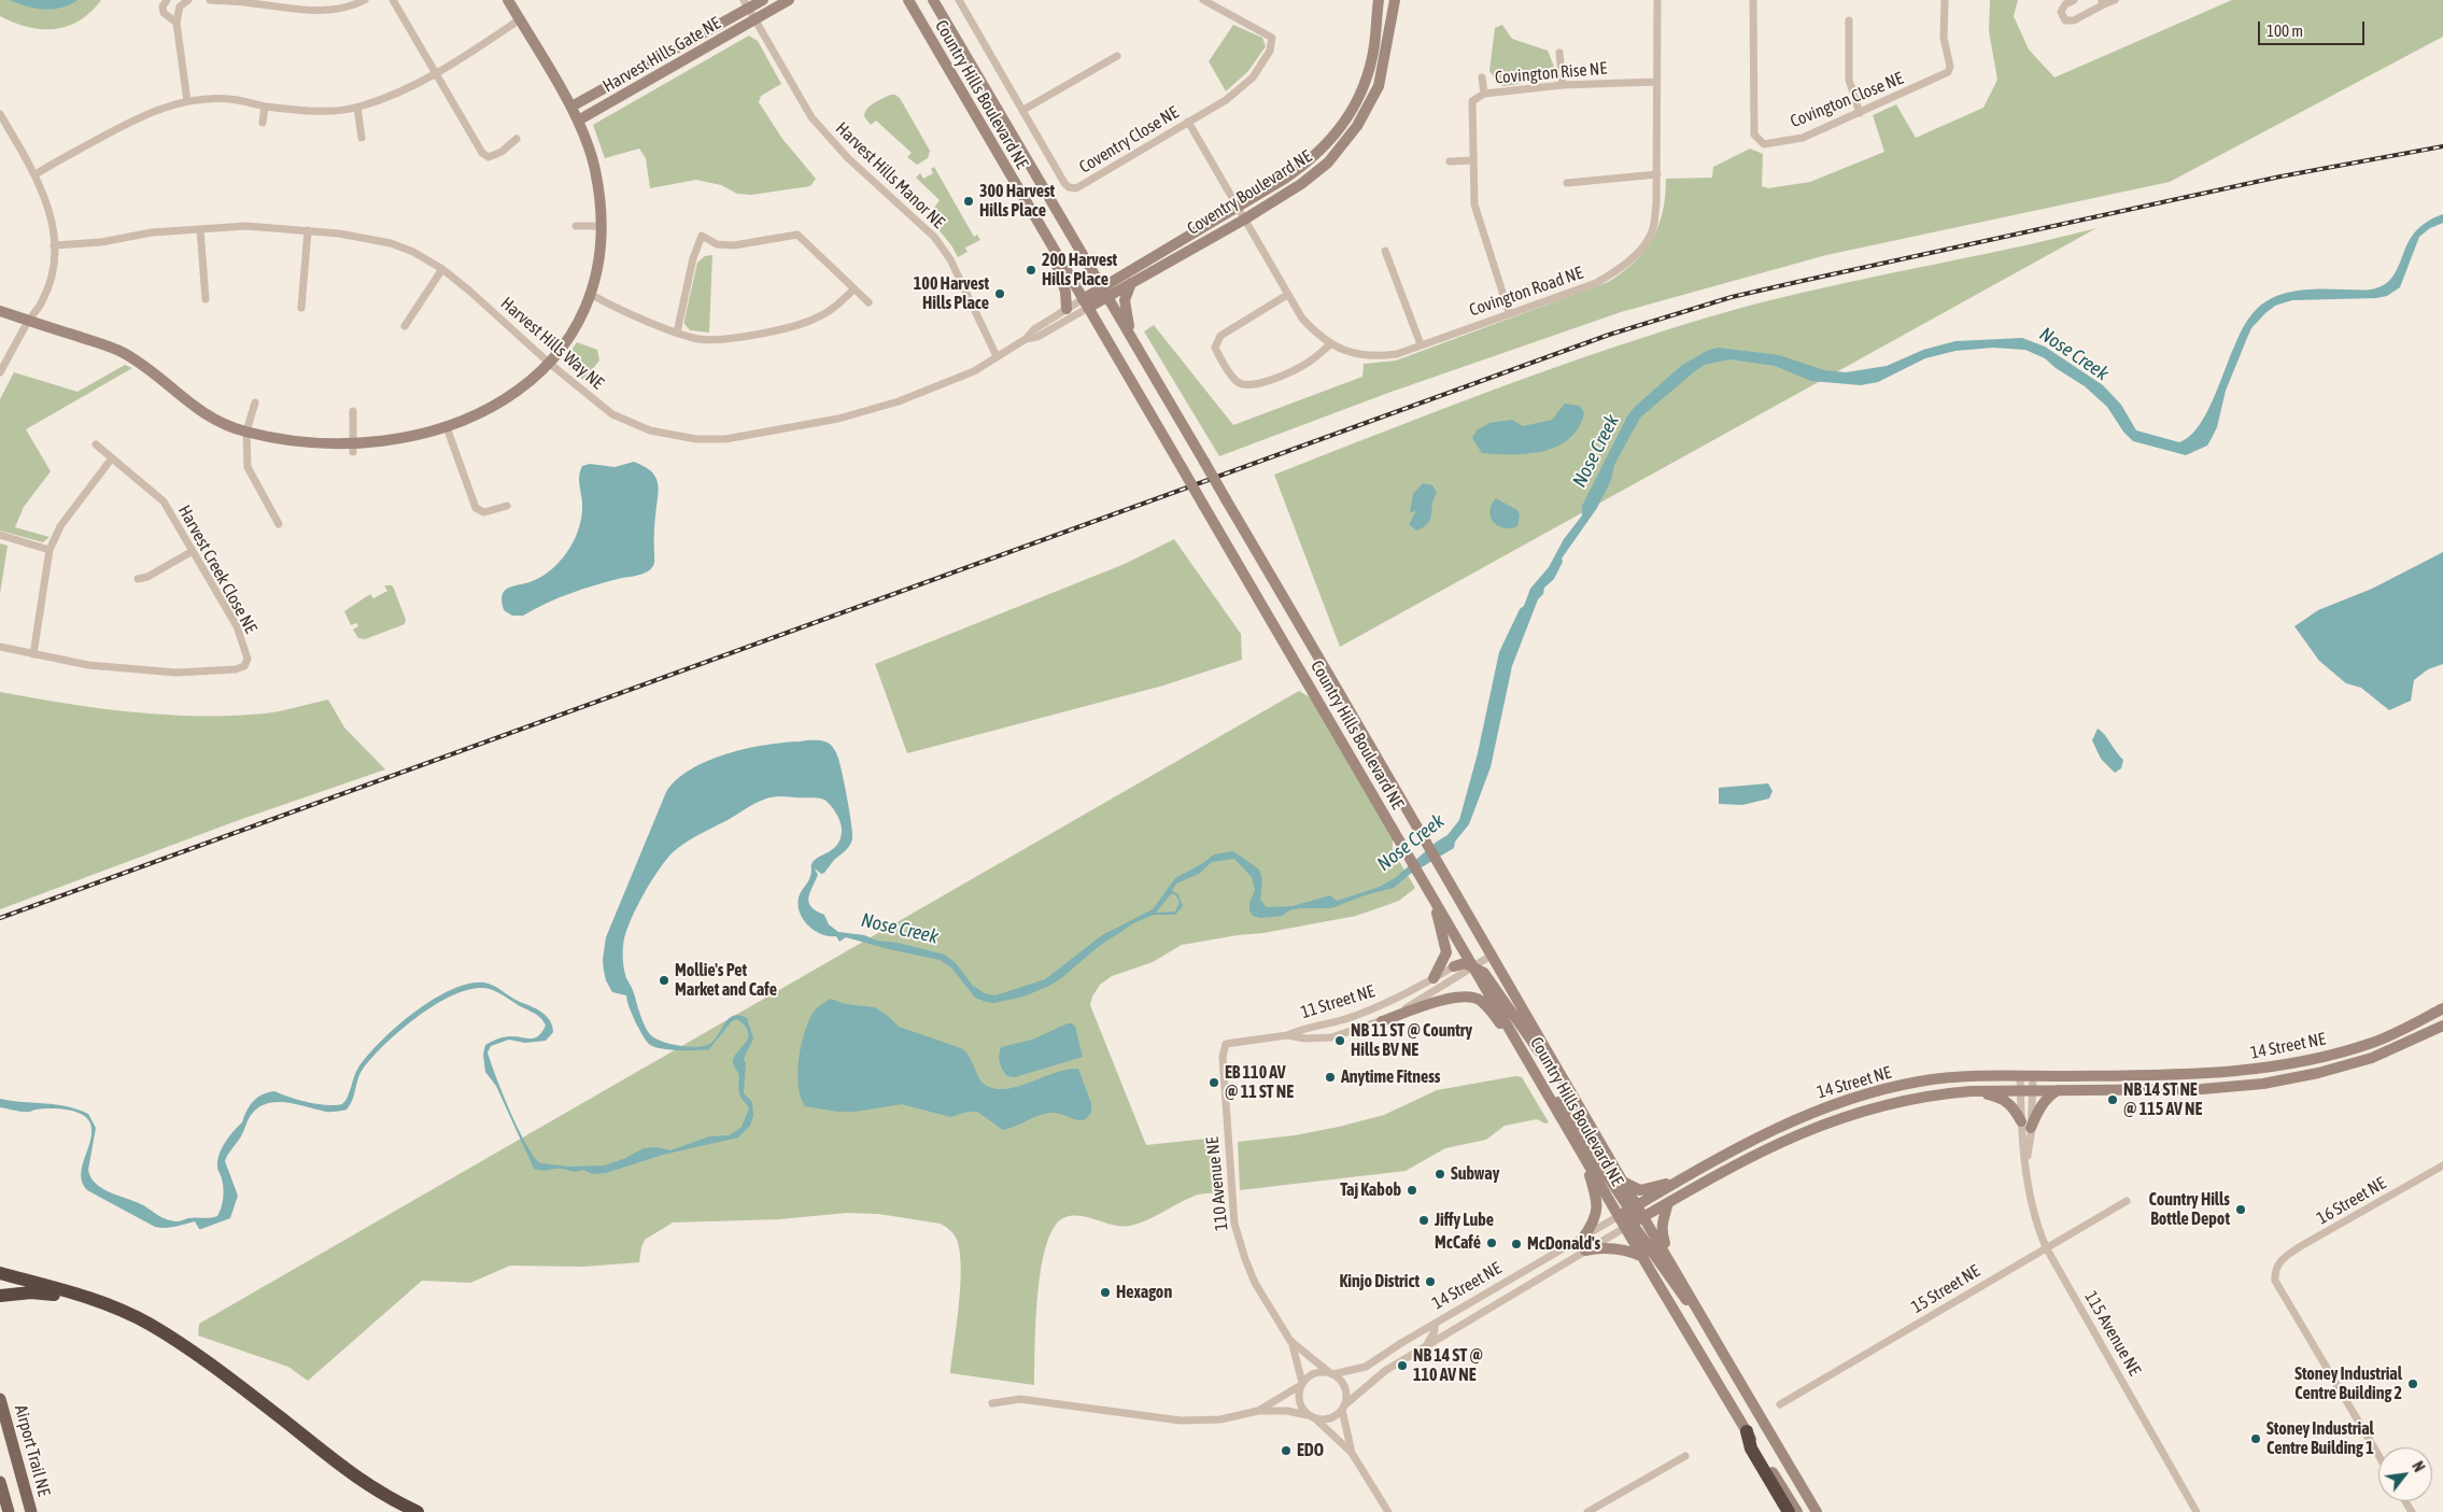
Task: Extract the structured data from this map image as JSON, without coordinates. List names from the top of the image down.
{
  "streets": {
    "main road": [
      "Harvest Hills Gate NE",
      "Country Hills Boulevard NE",
      "Coventry Boulevard NE",
      "14 Street NE",
      "Airport Trail NE"
    ],
    "street": [
      "Covington Rise NE",
      "Covington Close NE",
      "Coventry Close NE",
      "Harvest Hills Manor NE",
      "Covington Road NE",
      "Harvest Hills Way NE",
      "Harvest Creek Close NE",
      "11 Street NE",
      "110 Avenue NE",
      "16 Street NE",
      "15 Street NE",
      "115 Avenue NE"
    ]
  },
  "crossings": [
    ["Harvest Hills Gate NE", "Harvest Hills Manor NE"],
    ["Covington Rise NE", "Covington Road NE"],
    ["Country Hills Boulevard NE", "Coventry Boulevard NE"],
    ["Country Hills Boulevard NE", "Harvest Hills Way NE"],
    ["Country Hills Boulevard NE", "11 Street NE"],
    ["Country Hills Boulevard NE", "14 Street NE"],
    ["Coventry Close NE", "Covington Road NE"],
    ["Harvest Hills Manor NE", "Harvest Hills Way NE"],
    ["Coventry Boulevard NE", "Covington Road NE"],
    ["Coventry Boulevard NE", "Harvest Hills Way NE"],
    ["11 Street NE", "110 Avenue NE"],
    ["14 Street NE", "110 Avenue NE"],
    ["14 Street NE", "115 Avenue NE"],
    ["15 Street NE", "115 Avenue NE"]
  ],
  "water": ["Nose Creek"],
  "places": [
    "300 Harvest Hills Place",
    "200 Harvest Hills Place",
    "100 Harvest Hills Place",
    "Mollie's Pet Market and Cafe",
    "NB 11 ST @ Country Hills BV NE",
    "Anytime Fitness",
    "EB 110 AV @ 11 ST NE",
    "NB 14 ST NE @ 115 AV NE",
    "Subway",
    "Taj Kabob",
    "Country Hills Bottle Depot",
    "Jiffy Lube",
    "McCafé",
    "McDonald's",
    "Kinjo District",
    "Hexagon",
    "NB 14 ST @ 110 AV NE",
    "Stoney Industrial Centre Building 2",
    "Stoney Industrial Centre Building 1",
    "EDO"
  ],
  "scale_bar": "100 m",
  "north": "top right"
}
